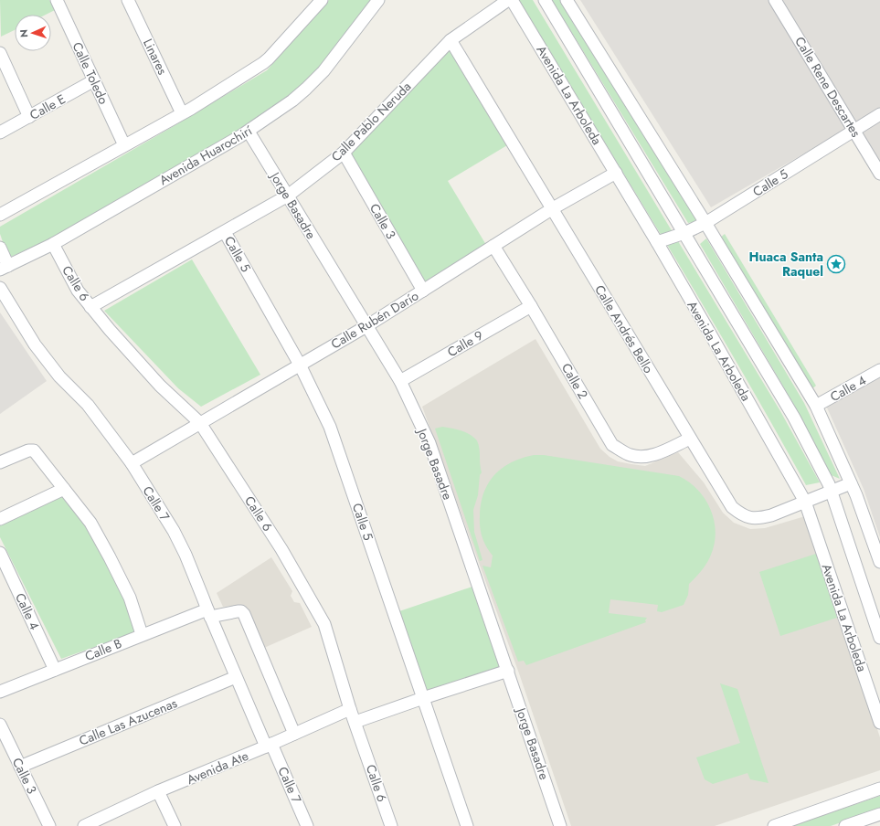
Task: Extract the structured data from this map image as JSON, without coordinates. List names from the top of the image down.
{
  "streets": {
    "street": [
      "Linares",
      "Calle Toledo",
      "Calle Rene Descartes",
      "Avenida La Arboleda",
      "Calle E",
      "Calle Pablo Neruda",
      "Avenida Huarochirí",
      "Calle 5",
      "Jorge Basadre",
      "Calle 3",
      "Calle 6",
      "Calle Rubén Darío",
      "Calle Andrés Bello",
      "Calle 9",
      "Calle 2",
      "Calle 4",
      "Calle 7",
      "Calle B",
      "Calle Las Azucenas",
      "Avenida Ate"
    ]
  },
  "crossings": [
    ["Calle Toledo", "Calle E"],
    ["Calle Rene Descartes", "Calle 5"],
    ["Avenida La Arboleda", "Calle 5"],
    ["Avenida La Arboleda", "Calle Rubén Darío"],
    ["Avenida La Arboleda", "Calle Andrés Bello"],
    ["Calle Pablo Neruda", "Calle 5"],
    ["Calle Pablo Neruda", "Jorge Basadre"],
    ["Calle Pablo Neruda", "Calle 3"],
    ["Calle Pablo Neruda", "Calle 6"],
    ["Calle Pablo Neruda", "Calle Andrés Bello"],
    ["Avenida Huarochirí", "Jorge Basadre"],
    ["Avenida Huarochirí", "Calle 6"],
    ["Calle 5", "Calle Rubén Darío"],
    ["Jorge Basadre", "Calle Rubén Darío"],
    ["Jorge Basadre", "Calle 9"],
    ["Calle 3", "Calle Rubén Darío"],
    ["Calle 3", "Calle Las Azucenas"],
    ["Calle 6", "Calle Rubén Darío"],
    ["Calle 6", "Avenida Ate"],
    ["Calle Rubén Darío", "Calle Andrés Bello"],
    ["Calle Rubén Darío", "Calle 2"],
    ["Calle Rubén Darío", "Calle 7"],
    ["Calle Andrés Bello", "Calle 2"],
    ["Calle 9", "Calle 2"],
    ["Calle 4", "Calle B"],
    ["Calle 7", "Calle B"],
    ["Calle 7", "Calle Las Azucenas"],
    ["Calle 7", "Avenida Ate"],
    ["Calle B", "Avenida Ate"]
  ],
  "places": {
    "place": ["Huaca Santa Raquel"]
  },
  "north": "left"
}
